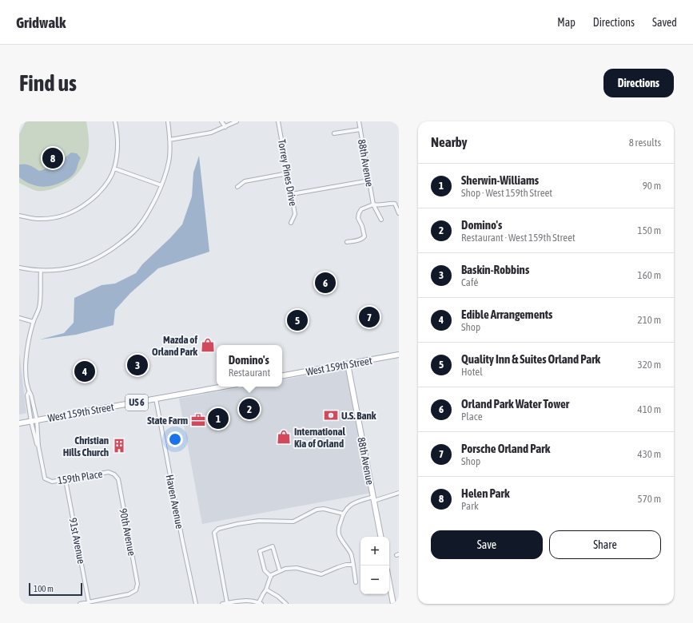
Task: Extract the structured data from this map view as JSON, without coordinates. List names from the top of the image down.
{
  "streets": {
    "main road": ["88th Avenue", "West 159th Street", "US 6"],
    "street": [
      "Torrey Pines Drive",
      "159th Place",
      "Haven Avenue",
      "90th Avenue",
      "91st Avenue"
    ]
  },
  "crossings": [
    ["88th Avenue", "West 159th Street"],
    ["West 159th Street", "159th Place"],
    ["West 159th Street", "Haven Avenue"],
    ["159th Place", "90th Avenue"],
    ["159th Place", "91st Avenue"],
    ["90th Avenue", "91st Avenue"]
  ],
  "places": {
    "shop": ["Mazda of Orland Park", "International Kia of Orland"],
    "bank": ["U.S. Bank"],
    "office": ["State Farm"],
    "building": ["Christian Hills Church"]
  },
  "scale_bar": "100 m",
  "page": {
    "header": "Gridwalk",
    "nav": ["Map", "Directions", "Saved"],
    "buttons": [
      "Directions",
      ["Save", "Share"]
    ],
    "title": "Find us",
    "heading": ["Nearby", "8 results"],
    "pins": [
      "8",
      "6",
      "7",
      "5",
      "3",
      "4",
      "2",
      "1"
    ],
    "list": [
      {
        "mark": "1",
        "name": "Sherwin-Williams",
        "note": "Shop · West 159th Street",
        "value": "90 m"
      },
      {
        "mark": "2",
        "name": "Domino's",
        "note": "Restaurant · West 159th Street",
        "value": "150 m"
      },
      {
        "mark": "3",
        "name": "Baskin-Robbins",
        "note": "Café",
        "value": "160 m"
      },
      {
        "mark": "4",
        "name": "Edible Arrangements",
        "note": "Shop",
        "value": "210 m"
      },
      {
        "mark": "5",
        "name": "Quality Inn & Suites Orland Park",
        "note": "Hotel",
        "value": "320 m"
      },
      {
        "mark": "6",
        "name": "Orland Park Water Tower",
        "note": "Place",
        "value": "410 m"
      },
      {
        "mark": "7",
        "name": "Porsche Orland Park",
        "note": "Shop",
        "value": "430 m"
      },
      {
        "mark": "8",
        "name": "Helen Park",
        "note": "Park",
        "value": "570 m"
      }
    ],
    "popup": ["Domino's", "Restaurant"],
    "map_buttons": ["+", "−"],
    "scale": "100 m"
  }
}
